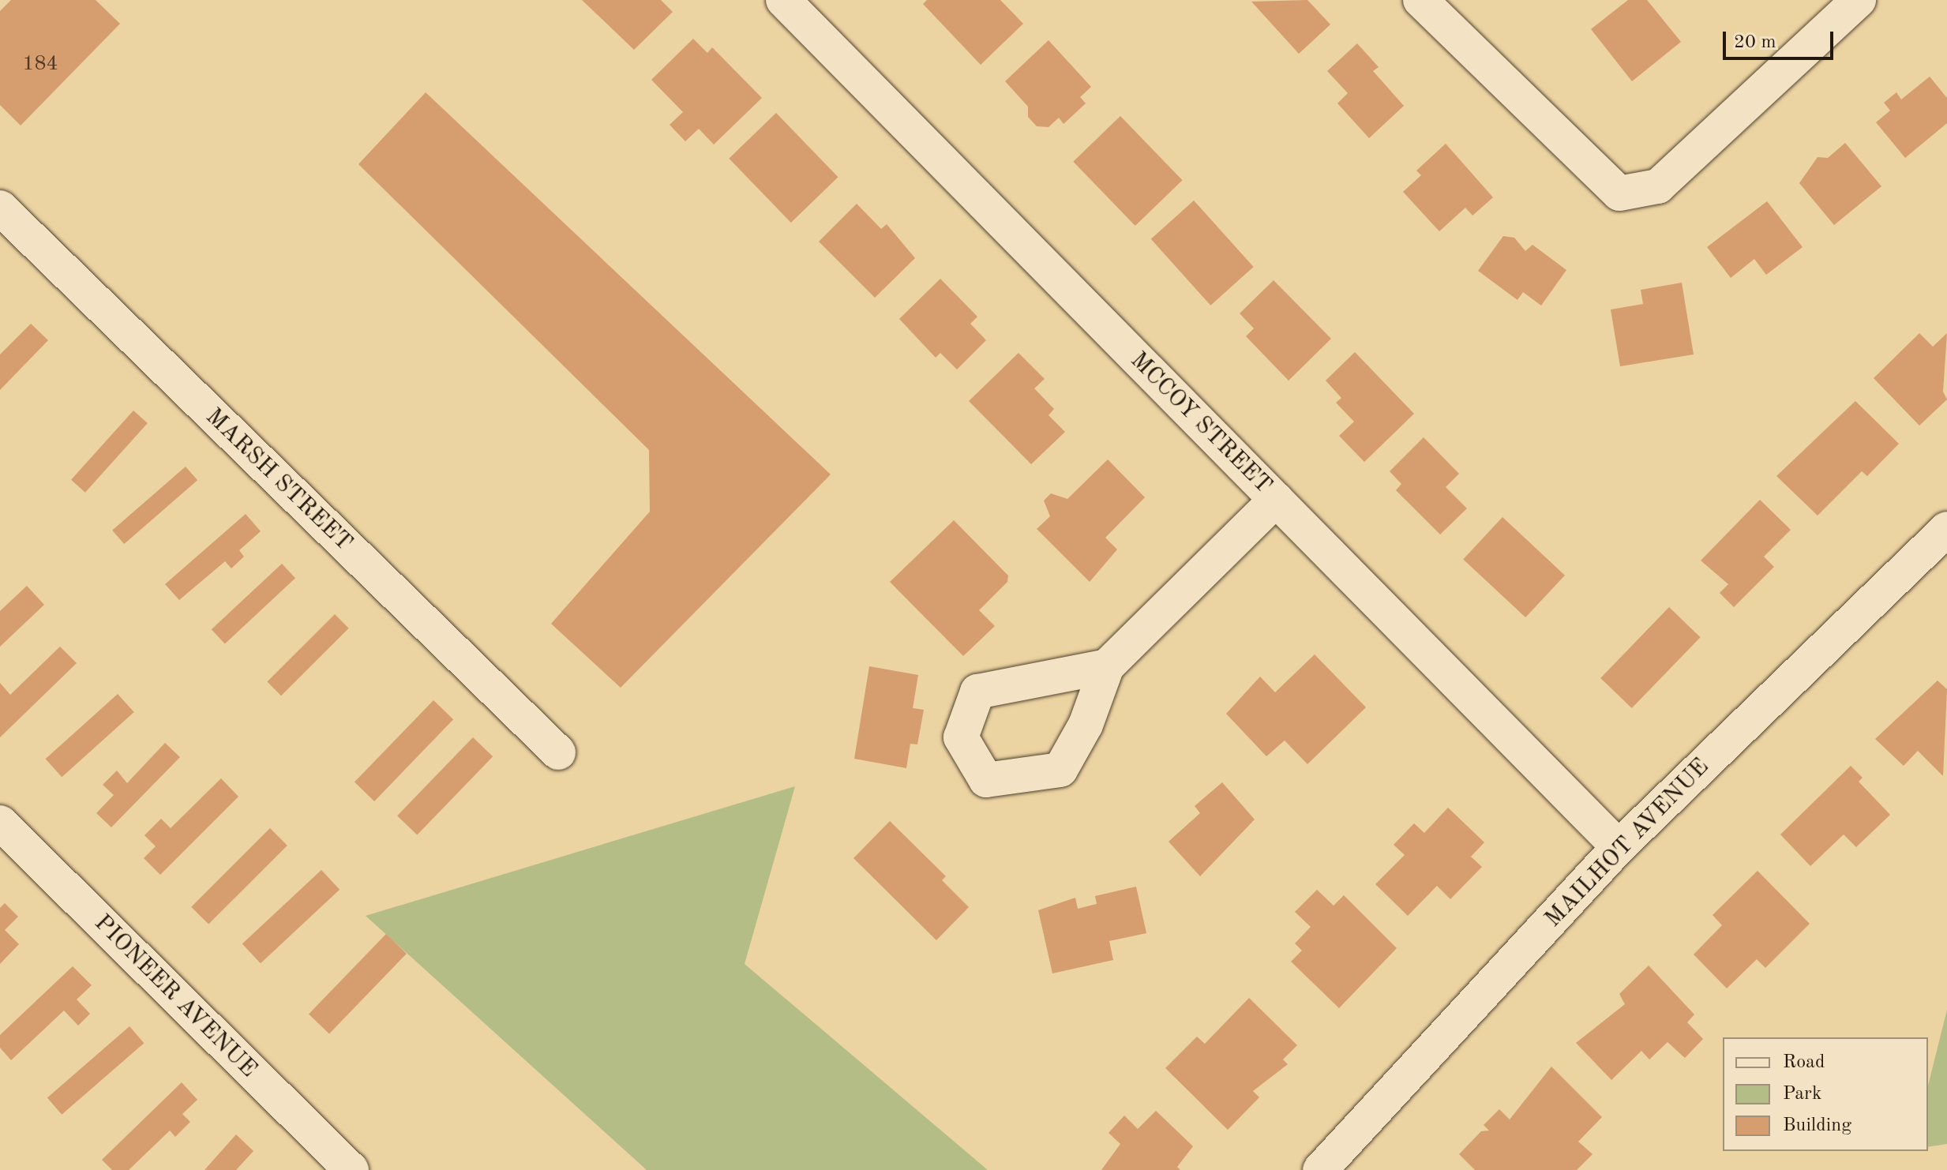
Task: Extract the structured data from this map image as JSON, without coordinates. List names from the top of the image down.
{
  "streets": {
    "street": [
      "MCCOY STREET",
      "MARSH STREET",
      "MAILHOT AVENUE",
      "PIONEER AVENUE"
    ]
  },
  "crossings": [
    ["MCCOY STREET", "MAILHOT AVENUE"]
  ],
  "house_numbers": ["184"],
  "legend": ["Road", "Park", "Building"],
  "scale_bar": "20 m"
}
